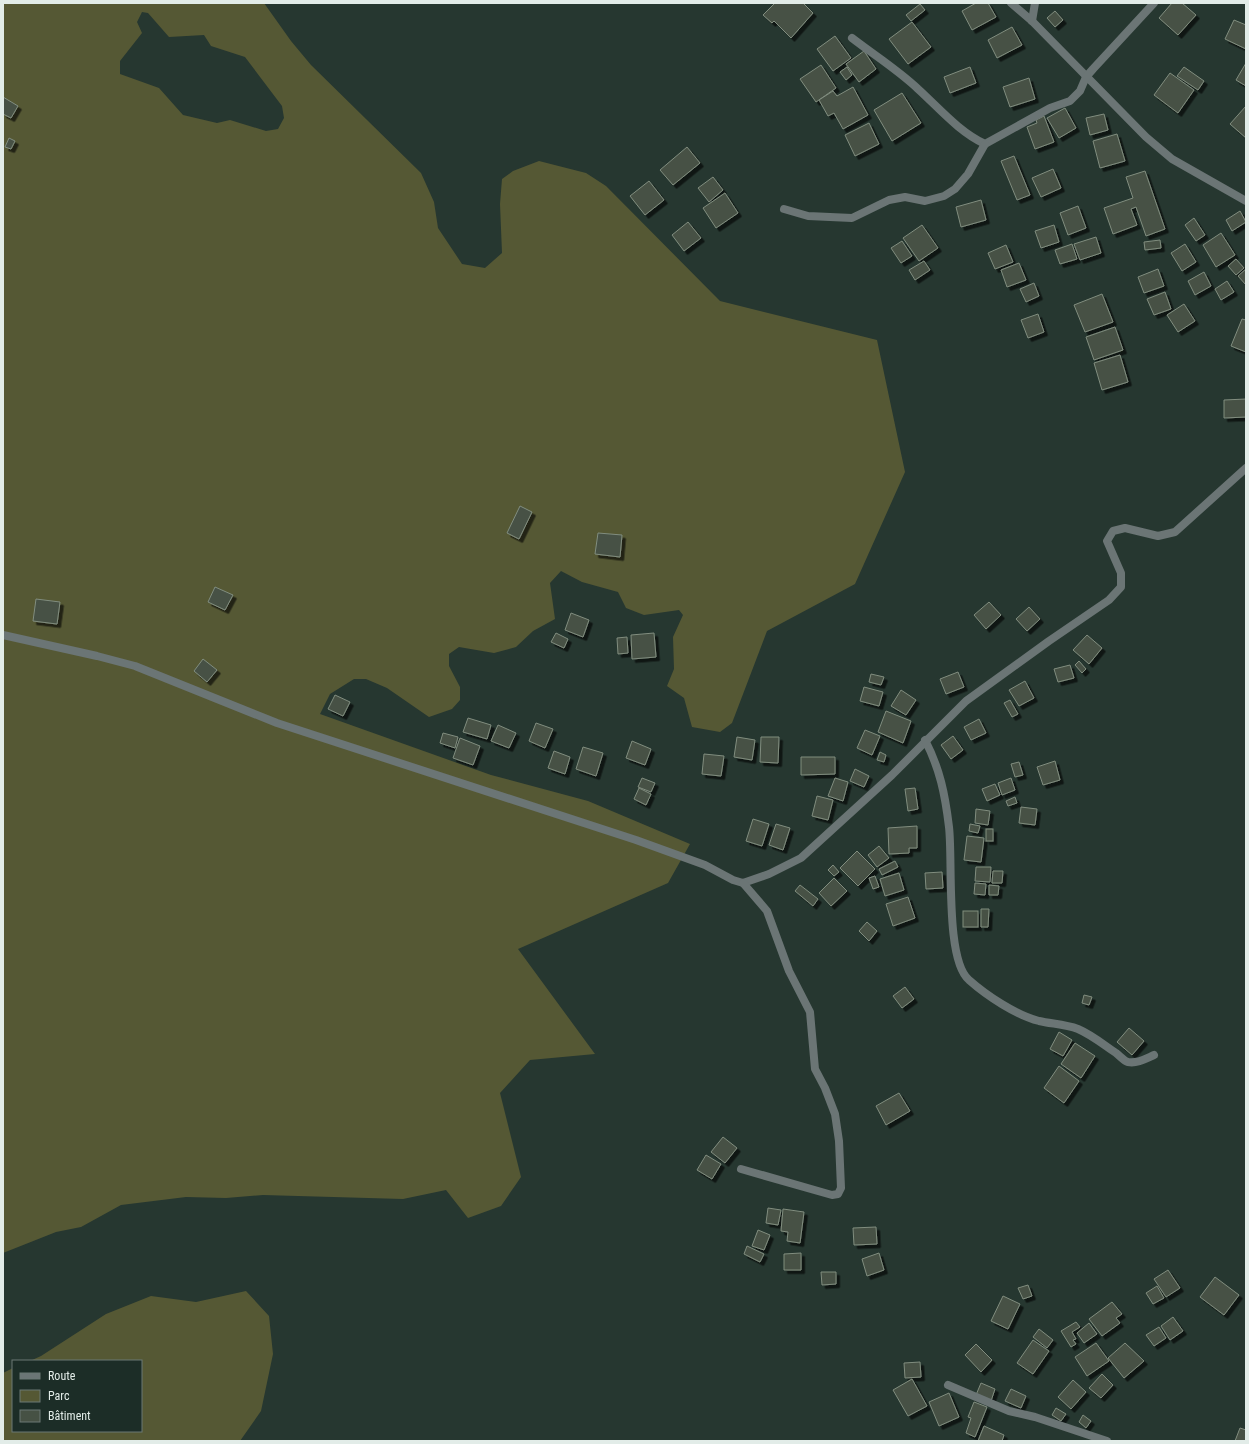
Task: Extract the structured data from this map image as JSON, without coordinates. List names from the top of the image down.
{
  "legend": ["Route", "Parc", "Bâtiment"]
}
